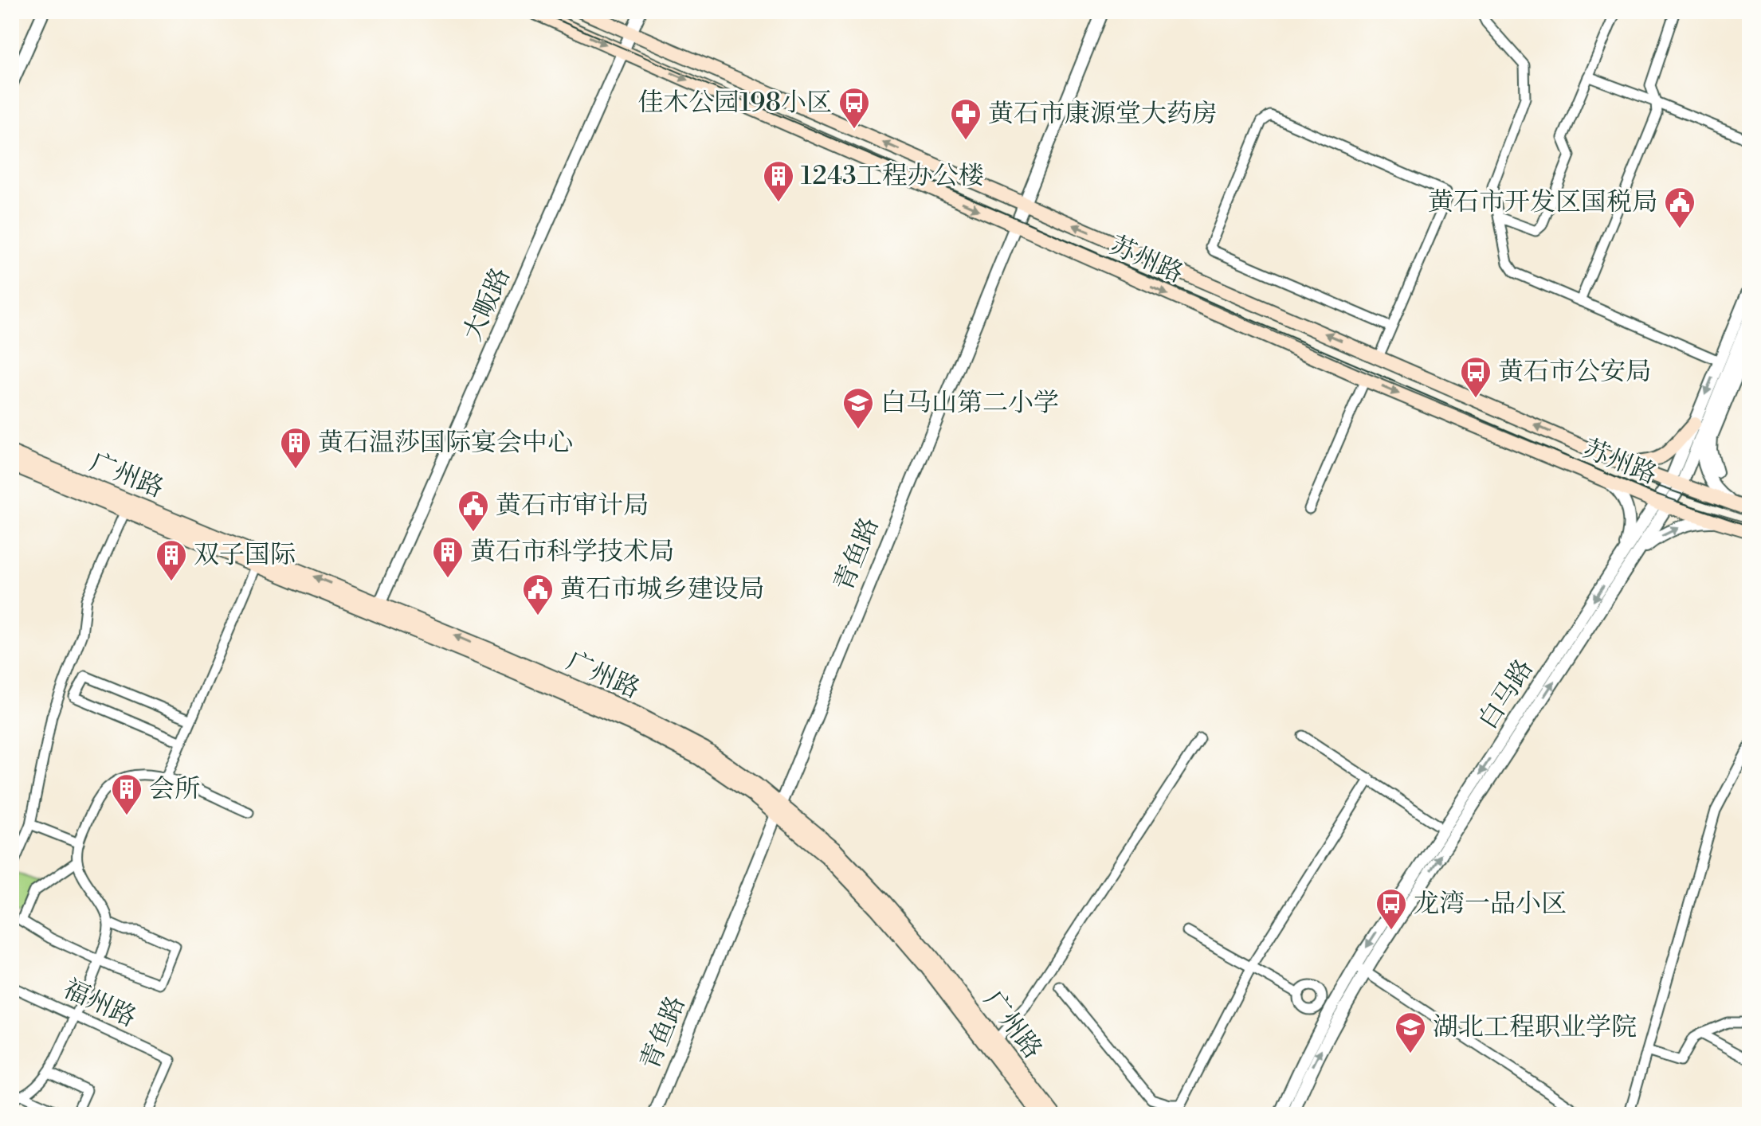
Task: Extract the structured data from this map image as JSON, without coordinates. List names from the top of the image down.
{
  "streets": {
    "main road": ["苏州路", "广州路"],
    "street": [
      "大畈路",
      "青鱼路",
      "白马路",
      "福州路"
    ]
  },
  "crossings": [
    ["苏州路", "大畈路"],
    ["苏州路", "青鱼路"],
    ["苏州路", "白马路"],
    ["大畈路", "广州路"],
    ["广州路", "青鱼路"]
  ],
  "places": {
    "bus stop": ["佳木公园198小区", "黄石市公安局", "龙湾一品小区"],
    "pharmacy": ["黄石市康源堂大药房"],
    "building": [
      "1243工程办公楼",
      "黄石温莎国际宴会中心",
      "黄石市科学技术局",
      "双子国际",
      "会所"
    ],
    "public building": ["黄石市开发区国税局", "黄石市审计局", "黄石市城乡建设局"],
    "school or university": ["白马山第二小学", "湖北工程职业学院"]
  }
}
